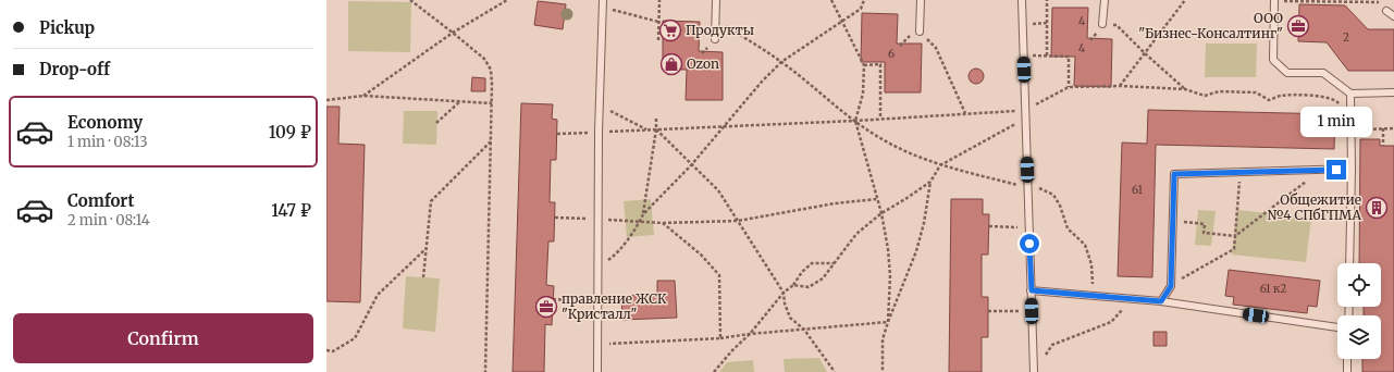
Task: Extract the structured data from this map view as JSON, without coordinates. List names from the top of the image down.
{
  "places": {
    "office": ["ООО \"Бизнес-Консалтинг\"", "правление ЖСК \"Кристалл\""],
    "supermarket": ["Продукты"],
    "shop": ["Ozon"],
    "building": ["Общежитие №4 СПбГПМА"]
  },
  "house_numbers": [
    "4",
    "2",
    "4",
    "6",
    "61",
    "61 к2"
  ],
  "page": {
    "banner": ["Pickup", "Drop-off"],
    "list": [
      {
        "name": "Economy",
        "note": "1 min · 08:13",
        "value": "109 ₽"
      },
      {
        "name": "Comfort",
        "note": "2 min · 08:14",
        "value": "147 ₽"
      }
    ],
    "bubble": "1 min",
    "buttons": "Confirm"
  }
}
